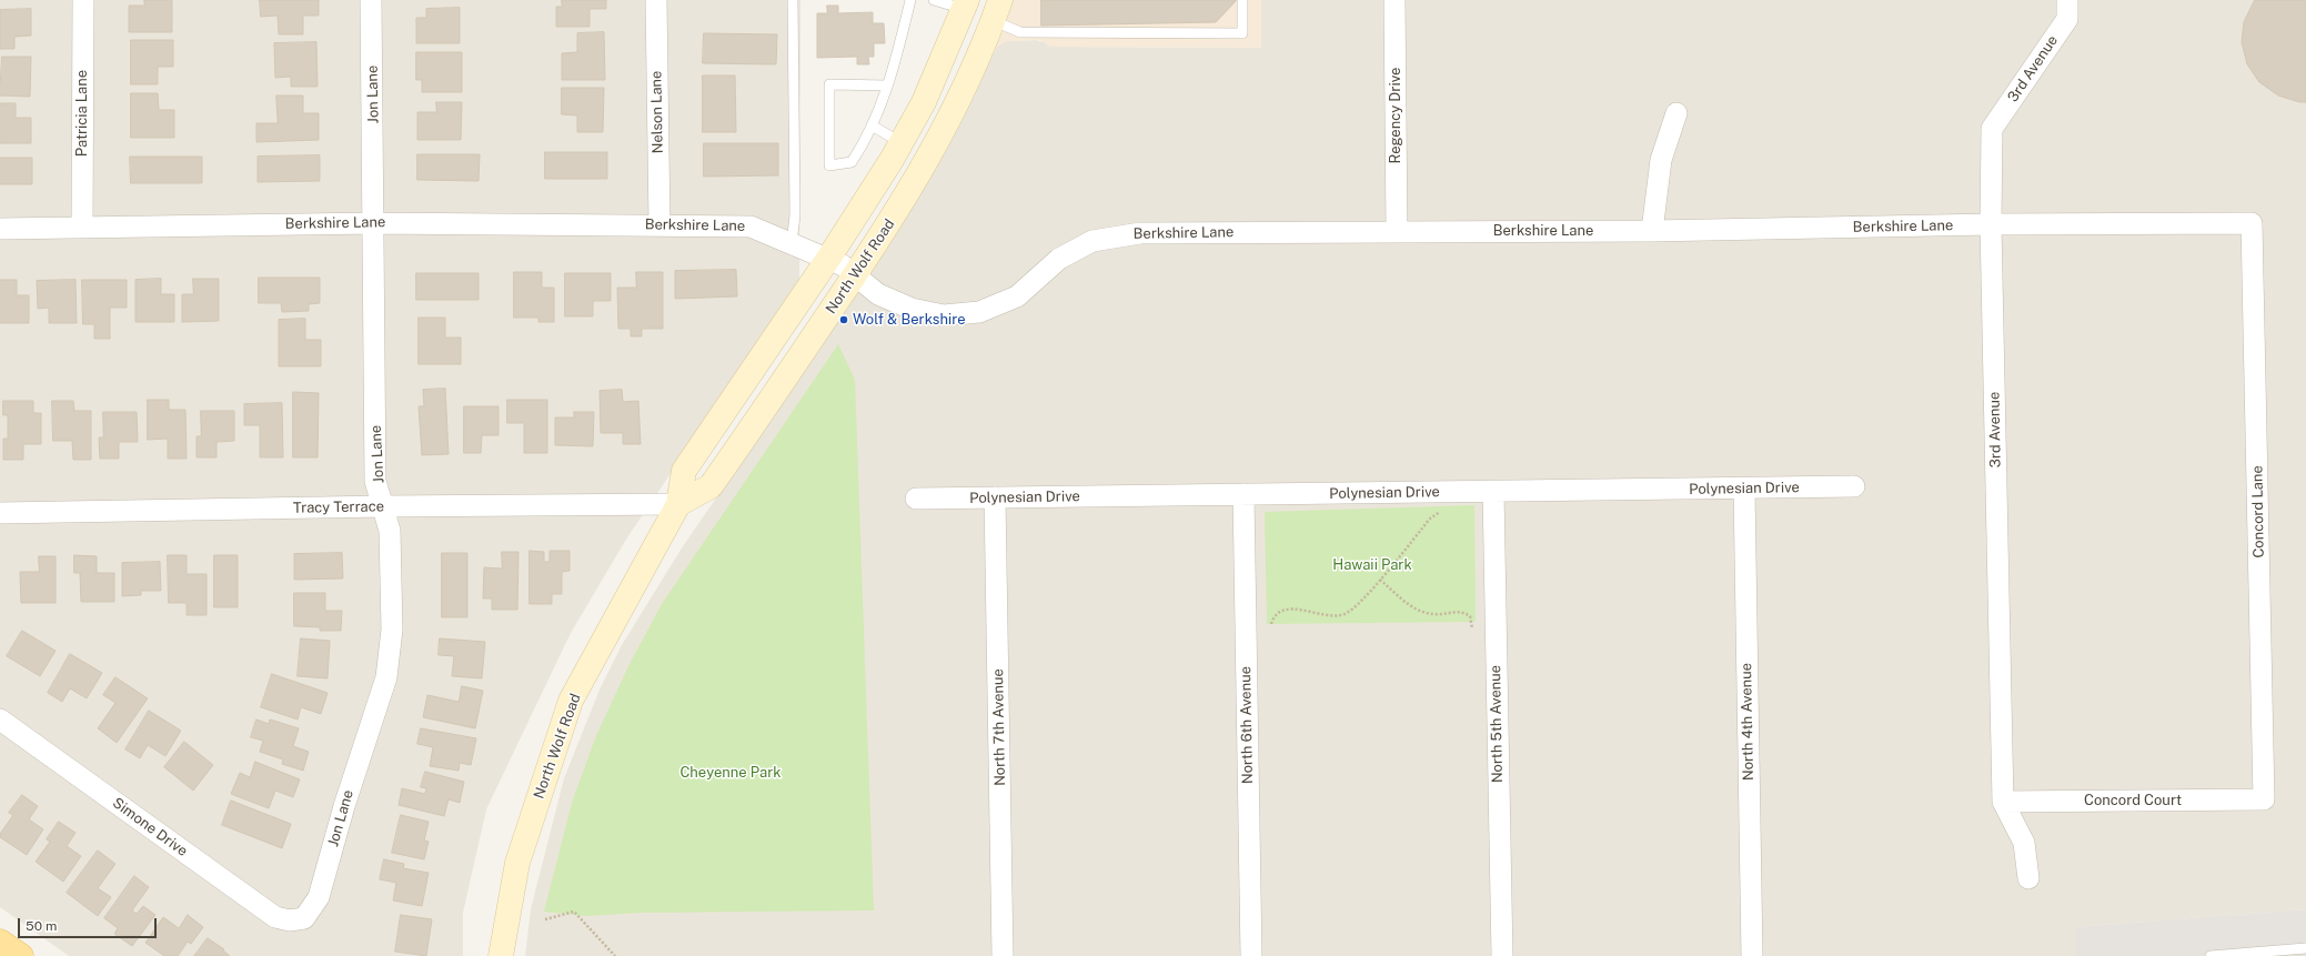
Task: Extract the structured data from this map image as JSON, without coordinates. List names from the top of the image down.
{
  "streets": {
    "main road": ["North Wolf Road"],
    "street": [
      "3rd Avenue",
      "Jon Lane",
      "Nelson Lane",
      "Patricia Lane",
      "Regency Drive",
      "Berkshire Lane",
      "Polynesian Drive",
      "Tracy Terrace",
      "Concord Lane",
      "North 4th Avenue",
      "North 5th Avenue",
      "North 6th Avenue",
      "North 7th Avenue",
      "Concord Court",
      "Simone Drive"
    ]
  },
  "crossings": [
    ["3rd Avenue", "Berkshire Lane"],
    ["3rd Avenue", "Concord Court"],
    ["Jon Lane", "Berkshire Lane"],
    ["Jon Lane", "Tracy Terrace"],
    ["Jon Lane", "Simone Drive"],
    ["Nelson Lane", "Berkshire Lane"],
    ["Patricia Lane", "Berkshire Lane"],
    ["Regency Drive", "Berkshire Lane"],
    ["Berkshire Lane", "North Wolf Road"],
    ["Berkshire Lane", "Concord Lane"],
    ["North Wolf Road", "Tracy Terrace"],
    ["Polynesian Drive", "North 4th Avenue"],
    ["Polynesian Drive", "North 5th Avenue"],
    ["Polynesian Drive", "North 6th Avenue"],
    ["Polynesian Drive", "North 7th Avenue"],
    ["Concord Lane", "Concord Court"]
  ],
  "parks": ["Hawaii Park", "Cheyenne Park"],
  "places": ["Wolf & Berkshire"],
  "scale_bar": "50 m"
}
